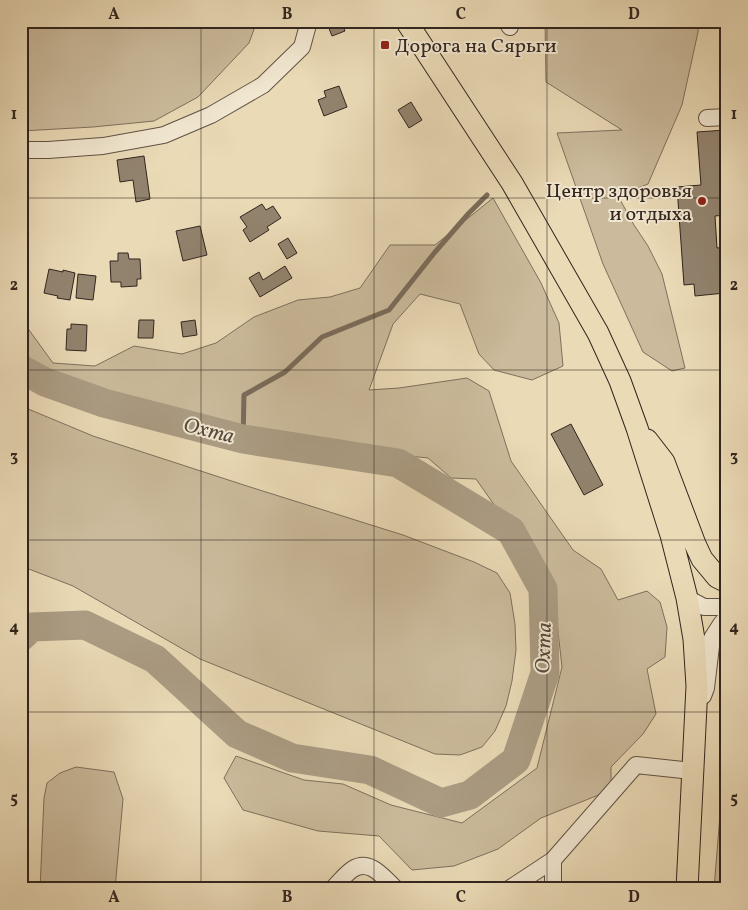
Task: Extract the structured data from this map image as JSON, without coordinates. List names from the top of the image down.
{
  "water": ["Охта"],
  "places": {
    "transit": ["Дорога на Сярьги"],
    "other": ["Центр здоровья и отдыха"]
  },
  "grid": {
    "columns": [
      "A",
      "B",
      "C",
      "D"
    ],
    "rows": [
      "1",
      "2",
      "3",
      "4",
      "5"
    ]
  }
}
